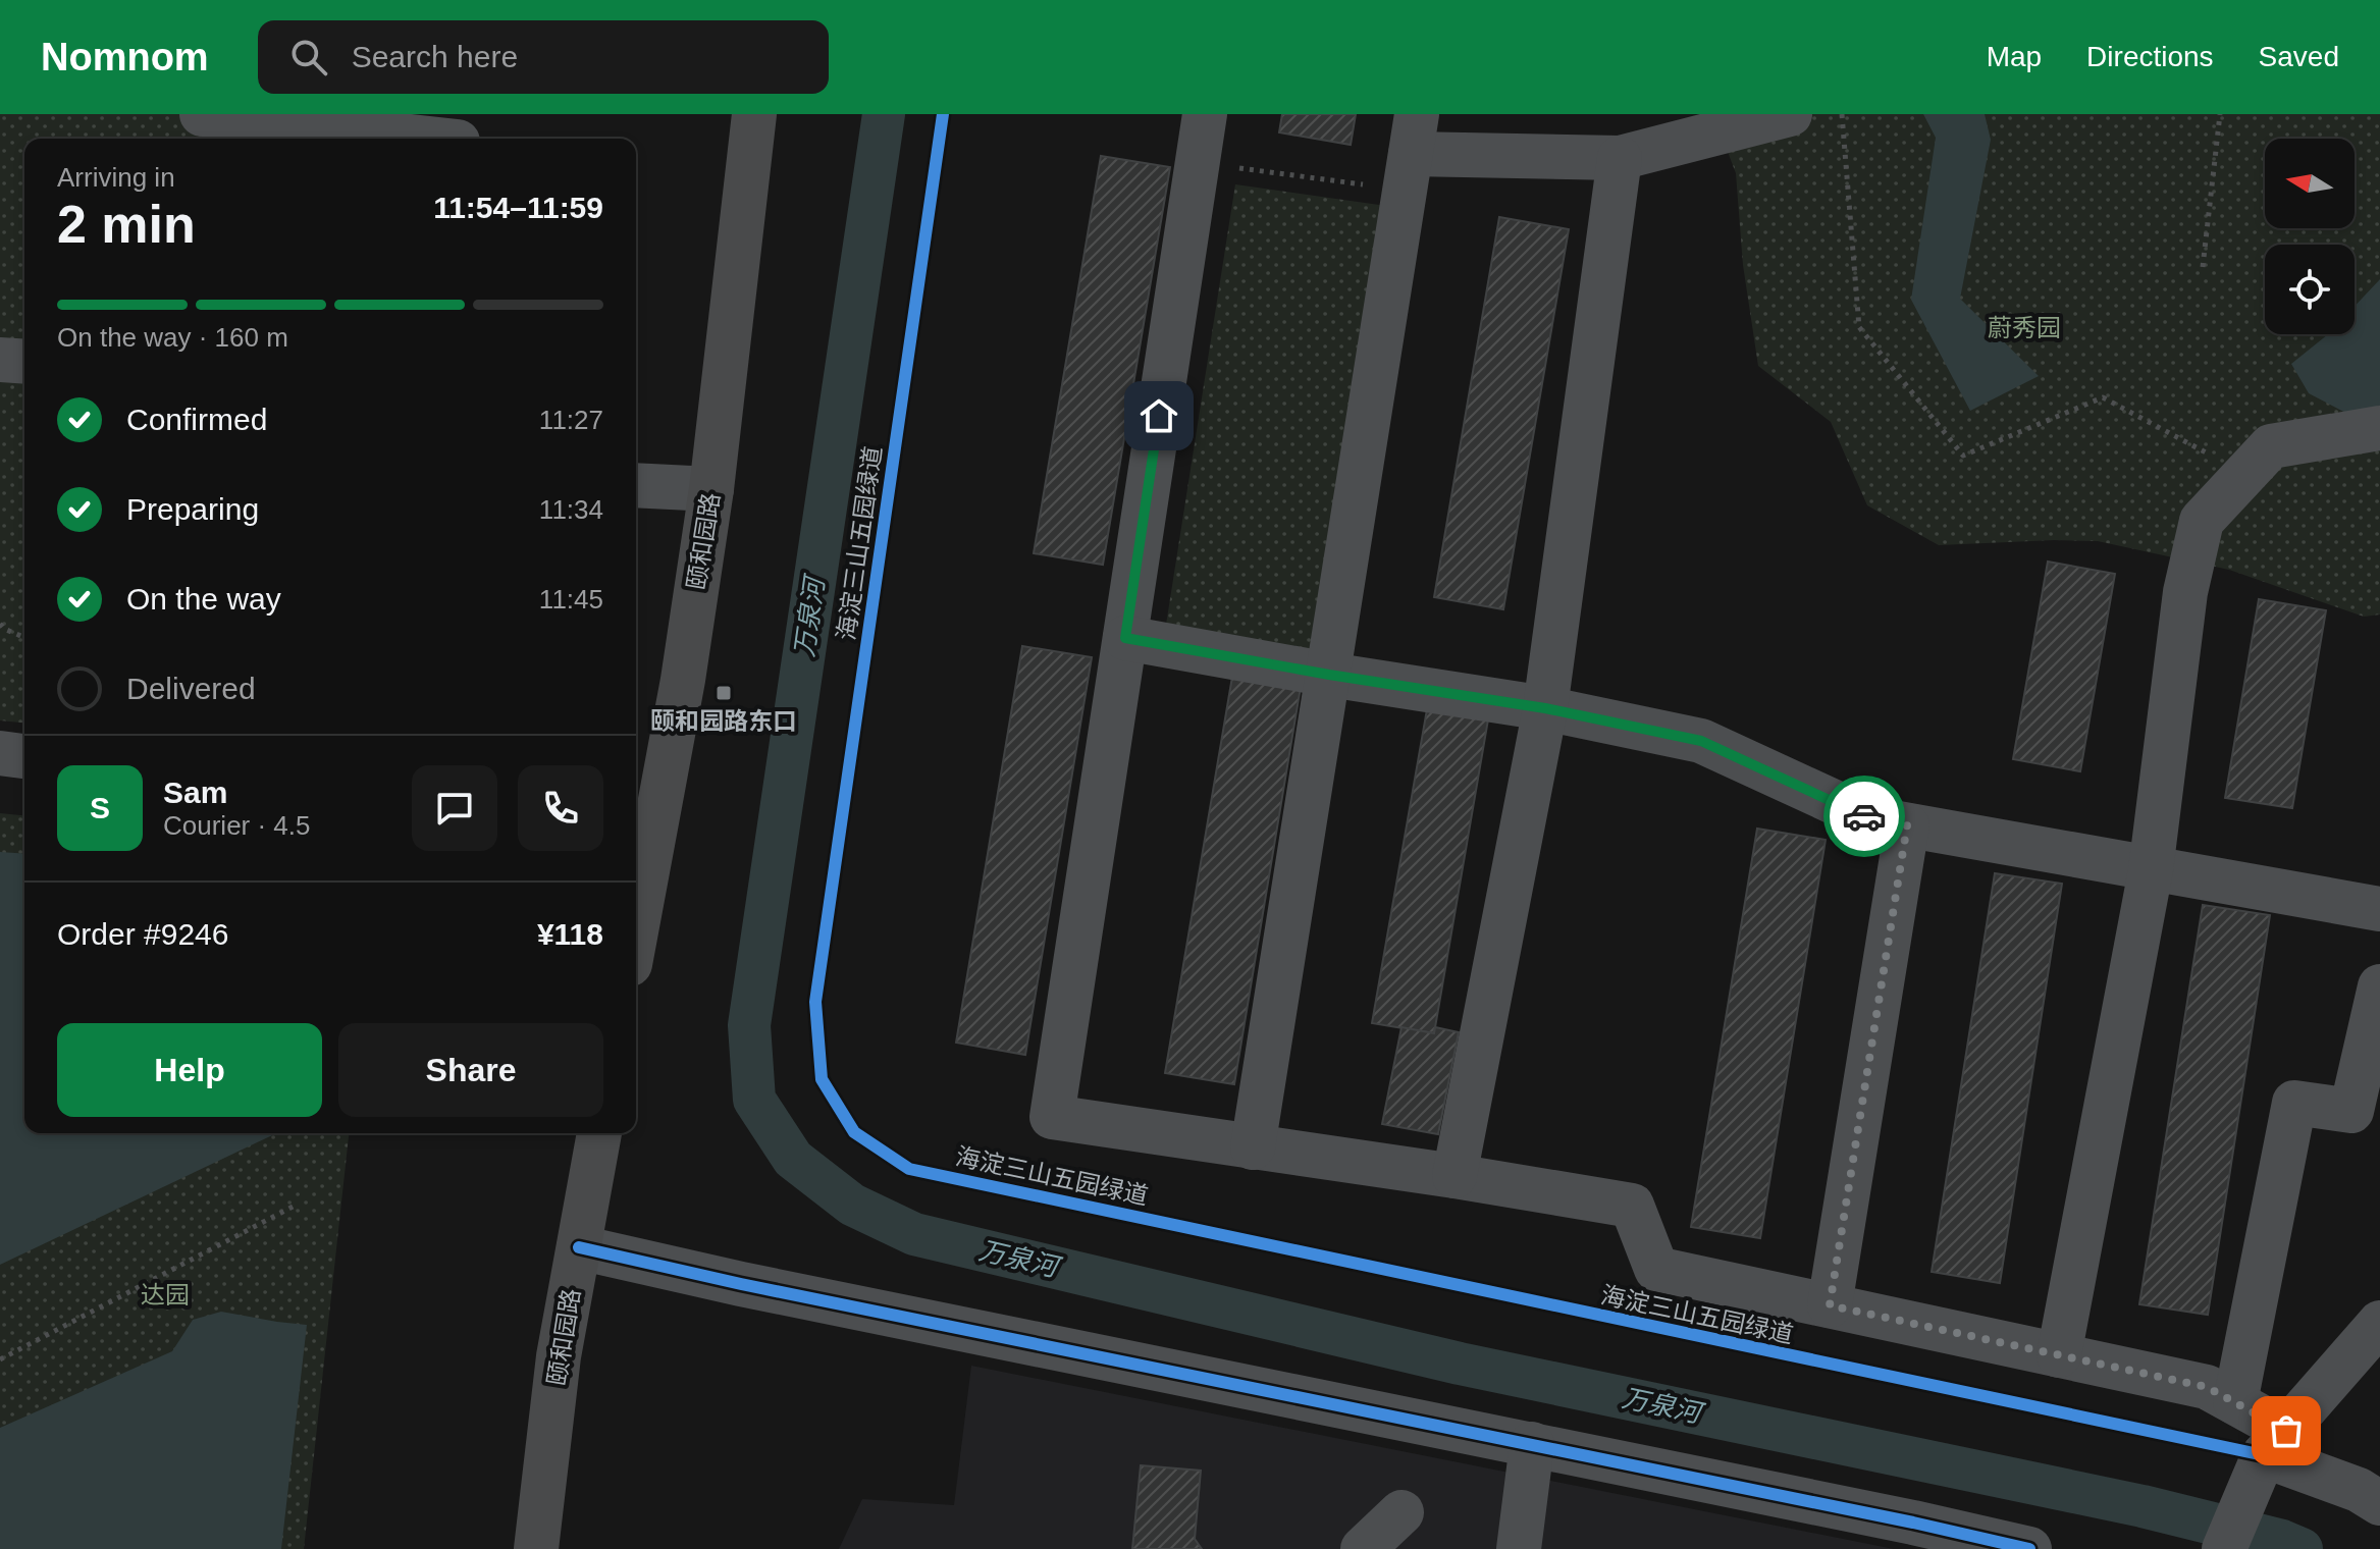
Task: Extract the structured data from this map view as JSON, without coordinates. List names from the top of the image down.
{
  "streets": {
    "main road": ["颐和园路"],
    "cycle path": ["海淀三山五园绿道"]
  },
  "water": ["万泉河"],
  "parks": ["蔚秀园", "达园"],
  "places": {
    "transit": ["颐和园路东口"]
  },
  "north": "left",
  "page": {
    "header": "Nomnom",
    "search": "Search here",
    "nav": ["Map", "Directions", "Saved"],
    "heading": ["2 min", "Arriving in", "11:54–11:59"],
    "panel": [
      "Sam",
      "Courier · 4.5",
      "Order #9246",
      "¥118"
    ],
    "bar": "On the way · 160 m",
    "list": [
      ["Confirmed", "11:27"],
      ["Preparing", "11:34"],
      ["On the way", "11:45"],
      "Delivered"
    ],
    "round": "S",
    "buttons": ["Help", "Share"]
  }
}
